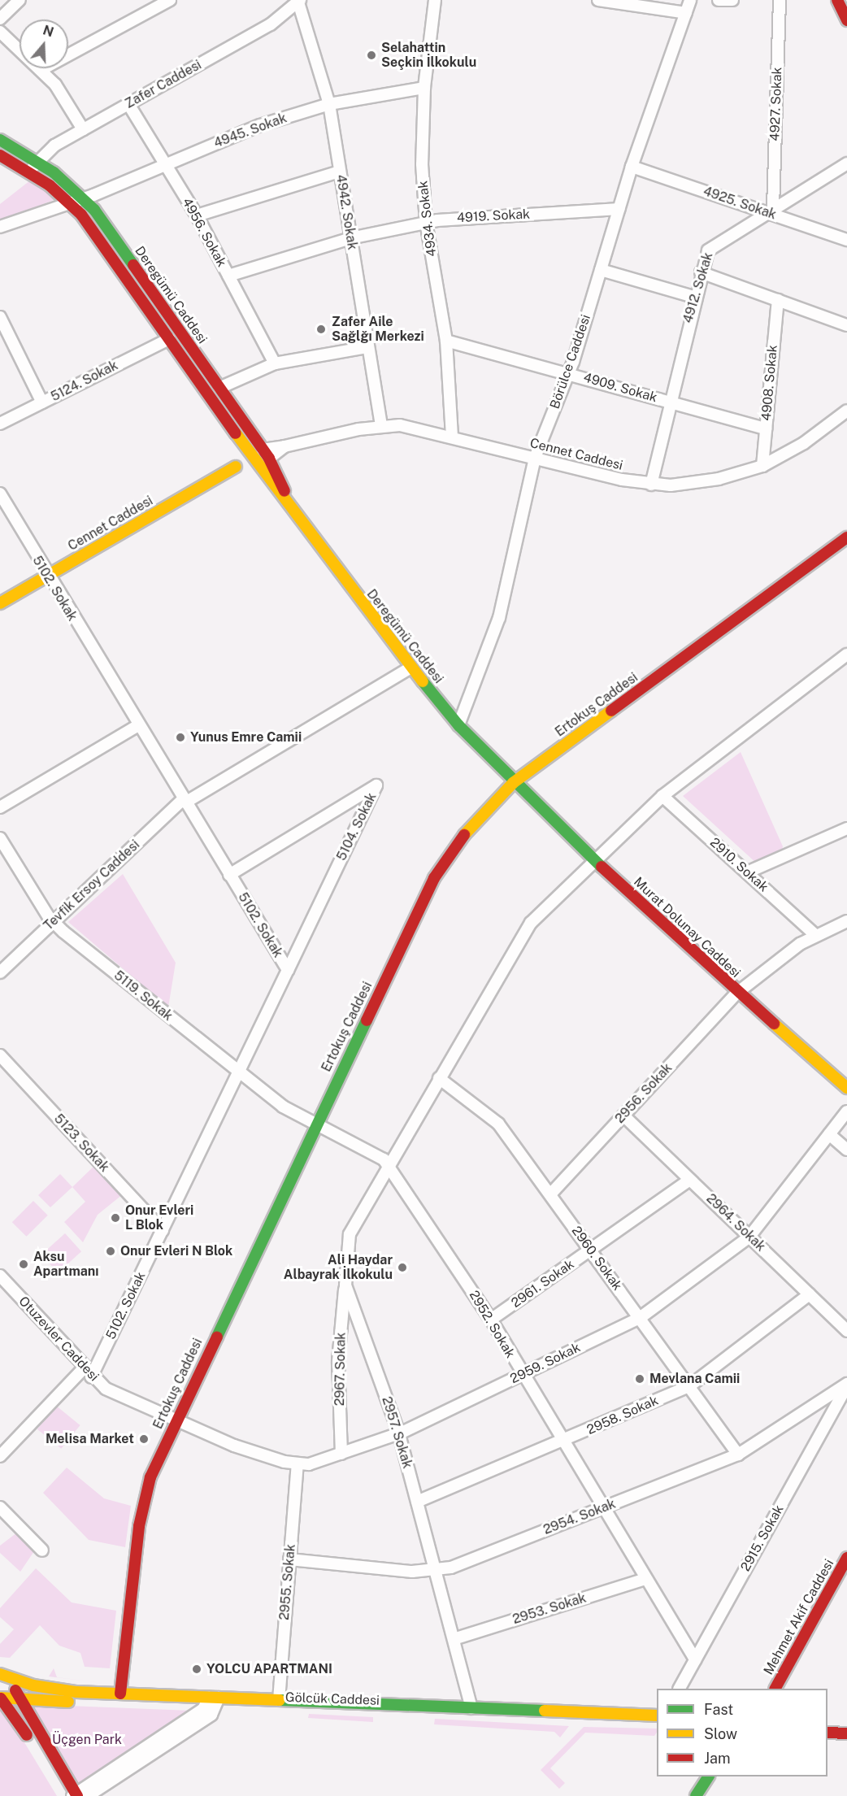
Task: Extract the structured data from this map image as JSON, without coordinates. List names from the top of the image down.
{
  "streets": {
    "main road": [
      "Deregümü Caddesi",
      "Cennet Caddesi",
      "Ertokuş Caddesi",
      "Murat Dolunay Caddesi",
      "Mehmet Akif Caddesi",
      "Gölcük Caddesi"
    ],
    "street": [
      "Zafer Caddesi",
      "4927. Sokak",
      "4945. Sokak",
      "4925. Sokak",
      "4942. Sokak",
      "4919. Sokak",
      "4934. Sokak",
      "4956. Sokak",
      "4912. Sokak",
      "Börülce Caddesi",
      "5124. Sokak",
      "4908. Sokak",
      "4909. Sokak",
      "5102. Sokak",
      "5104. Sokak",
      "2910. Sokak",
      "Tevfik Ersoy Caddesi",
      "5119. Sokak",
      "2956. Sokak",
      "5123. Sokak",
      "2964. Sokak",
      "2960. Sokak",
      "2961. Sokak",
      "2952. Sokak",
      "Otuzevler Caddesi",
      "2959. Sokak",
      "2967. Sokak",
      "2958. Sokak",
      "2957. Sokak",
      "2954. Sokak",
      "2915. Sokak",
      "2955. Sokak",
      "2953. Sokak"
    ]
  },
  "crossings": [
    ["Zafer Caddesi", "4942. Sokak"],
    ["Zafer Caddesi", "4956. Sokak"],
    ["Zafer Caddesi", "Deregümü Caddesi"],
    ["4927. Sokak", "4925. Sokak"],
    ["4927. Sokak", "4912. Sokak"],
    ["4945. Sokak", "4942. Sokak"],
    ["4945. Sokak", "4934. Sokak"],
    ["4945. Sokak", "4956. Sokak"],
    ["4945. Sokak", "Deregümü Caddesi"],
    ["4925. Sokak", "4912. Sokak"],
    ["4925. Sokak", "Börülce Caddesi"],
    ["4942. Sokak", "4919. Sokak"],
    ["4942. Sokak", "Cennet Caddesi"],
    ["4919. Sokak", "4934. Sokak"],
    ["4919. Sokak", "4956. Sokak"],
    ["4919. Sokak", "Börülce Caddesi"],
    ["4934. Sokak", "4909. Sokak"],
    ["4934. Sokak", "Cennet Caddesi"],
    ["4912. Sokak", "4909. Sokak"],
    ["4912. Sokak", "Cennet Caddesi"],
    ["Deregümü Caddesi", "Börülce Caddesi"],
    ["Deregümü Caddesi", "5124. Sokak"],
    ["Deregümü Caddesi", "Cennet Caddesi"],
    ["Deregümü Caddesi", "Ertokuş Caddesi"],
    ["Deregümü Caddesi", "Tevfik Ersoy Caddesi"],
    ["Deregümü Caddesi", "Murat Dolunay Caddesi"],
    ["Börülce Caddesi", "4909. Sokak"],
    ["Börülce Caddesi", "Cennet Caddesi"],
    ["4908. Sokak", "4909. Sokak"],
    ["4908. Sokak", "Cennet Caddesi"],
    ["Cennet Caddesi", "5102. Sokak"],
    ["5102. Sokak", "5104. Sokak"],
    ["5102. Sokak", "Tevfik Ersoy Caddesi"],
    ["5102. Sokak", "5119. Sokak"],
    ["5102. Sokak", "5123. Sokak"],
    ["5102. Sokak", "Otuzevler Caddesi"],
    ["Ertokuş Caddesi", "Murat Dolunay Caddesi"],
    ["Ertokuş Caddesi", "5119. Sokak"],
    ["Ertokuş Caddesi", "2952. Sokak"],
    ["Ertokuş Caddesi", "Otuzevler Caddesi"],
    ["Ertokuş Caddesi", "Gölcük Caddesi"],
    ["2910. Sokak", "2956. Sokak"],
    ["2910. Sokak", "2957. Sokak"],
    ["Tevfik Ersoy Caddesi", "5119. Sokak"],
    ["Murat Dolunay Caddesi", "2956. Sokak"],
    ["Murat Dolunay Caddesi", "2957. Sokak"],
    ["5119. Sokak", "2952. Sokak"],
    ["2956. Sokak", "2964. Sokak"],
    ["2956. Sokak", "2960. Sokak"],
    ["2964. Sokak", "2961. Sokak"],
    ["2964. Sokak", "2959. Sokak"],
    ["2964. Sokak", "2958. Sokak"],
    ["2960. Sokak", "2961. Sokak"],
    ["2960. Sokak", "2959. Sokak"],
    ["2960. Sokak", "2958. Sokak"],
    ["2960. Sokak", "2957. Sokak"],
    ["2960. Sokak", "2954. Sokak"],
    ["2961. Sokak", "2952. Sokak"],
    ["2952. Sokak", "2959. Sokak"],
    ["2952. Sokak", "2958. Sokak"],
    ["2952. Sokak", "2957. Sokak"],
    ["2952. Sokak", "2954. Sokak"],
    ["2952. Sokak", "2915. Sokak"],
    ["2952. Sokak", "2953. Sokak"],
    ["2959. Sokak", "2967. Sokak"],
    ["2959. Sokak", "2957. Sokak"],
    ["2959. Sokak", "2955. Sokak"],
    ["2967. Sokak", "2957. Sokak"],
    ["2958. Sokak", "2957. Sokak"],
    ["2957. Sokak", "2954. Sokak"],
    ["2957. Sokak", "2953. Sokak"],
    ["2957. Sokak", "Gölcük Caddesi"],
    ["2954. Sokak", "2915. Sokak"],
    ["2954. Sokak", "2955. Sokak"],
    ["2955. Sokak", "Gölcük Caddesi"]
  ],
  "parks": ["Üçgen Park"],
  "places": [
    "Selahattin Seçkin İlkokulu",
    "Zafer Aile Sağlğı Merkezi",
    "Yunus Emre Camii",
    "Onur Evleri L Blok",
    "Onur Evleri N Blok",
    "Aksu Apartmanı",
    "Ali Haydar Albayrak İlkokulu",
    "Mevlana Camii",
    "Melisa Market",
    "YOLCU APARTMANI"
  ],
  "legend": ["Fast", "Slow", "Jam"],
  "north": "top"
}
